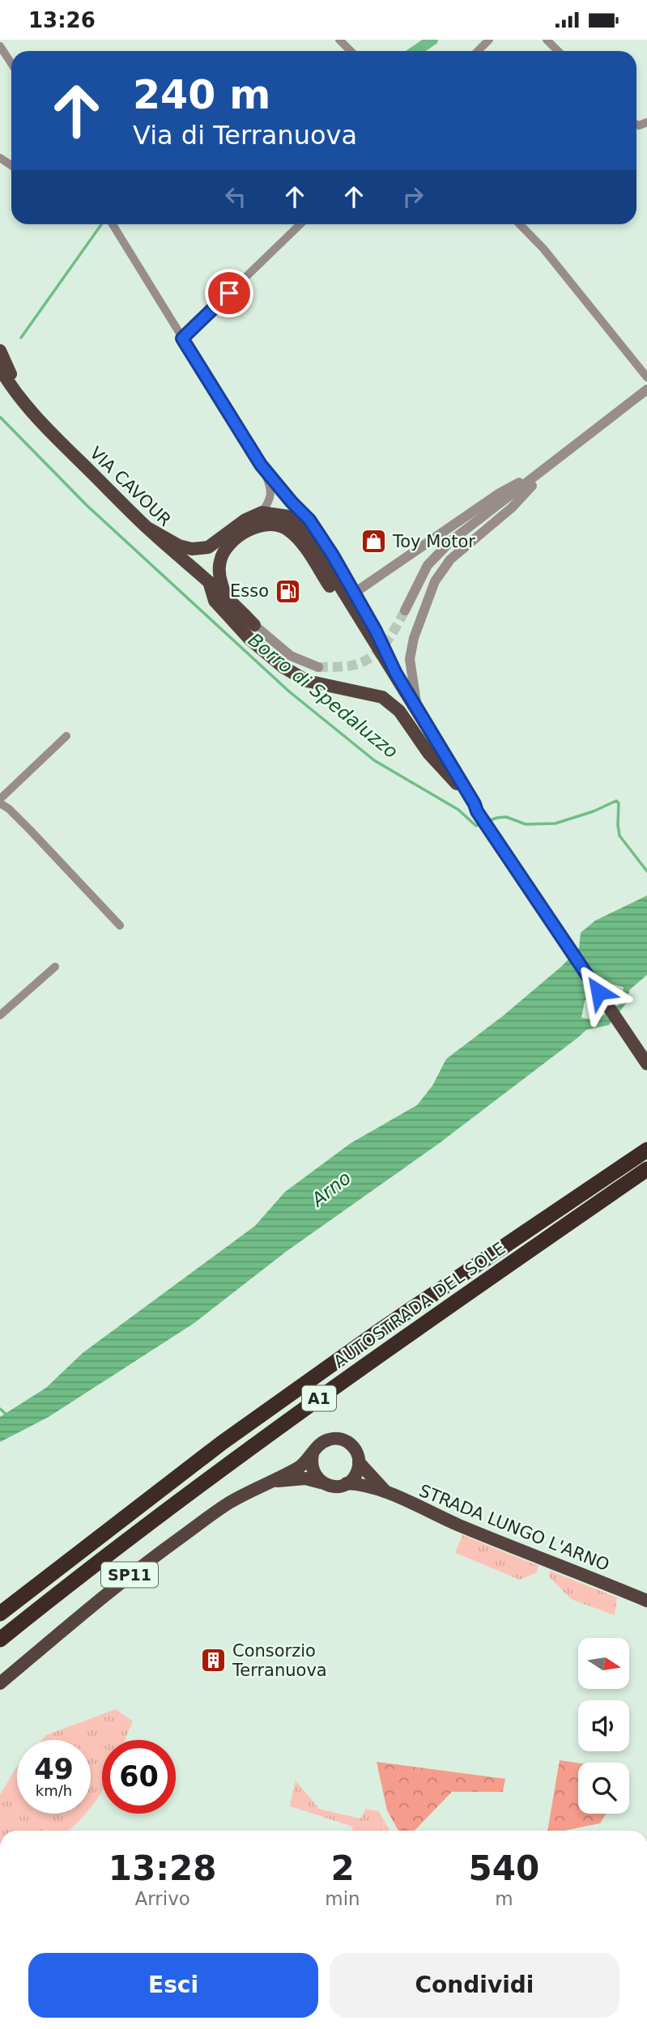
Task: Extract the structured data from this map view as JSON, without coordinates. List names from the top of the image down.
{
  "streets": {
    "highway": ["AUTOSTRADA DEL SOLE", "A1"],
    "main road": ["VIA CAVOUR", "STRADA LUNGO L'ARNO", "SP11"]
  },
  "crossings": [
    ["STRADA LUNGO L'ARNO", "SP11"]
  ],
  "water": ["Borro di Spedaluzzo", "Arno"],
  "places": {
    "shop": ["Toy Motor"],
    "fuel station": ["Esso"],
    "building": ["Consorzio Terranuova"]
  },
  "north": "right",
  "page": {
    "status": "13:26",
    "turn": ["240 m", "Via di Terranuova"],
    "speed": "49 km/h",
    "limit": "60",
    "eta": [
      "13:28",
      "Arrivo",
      "2",
      "min",
      "540",
      "m"
    ],
    "buttons": ["Esci", "Condividi"]
  }
}
